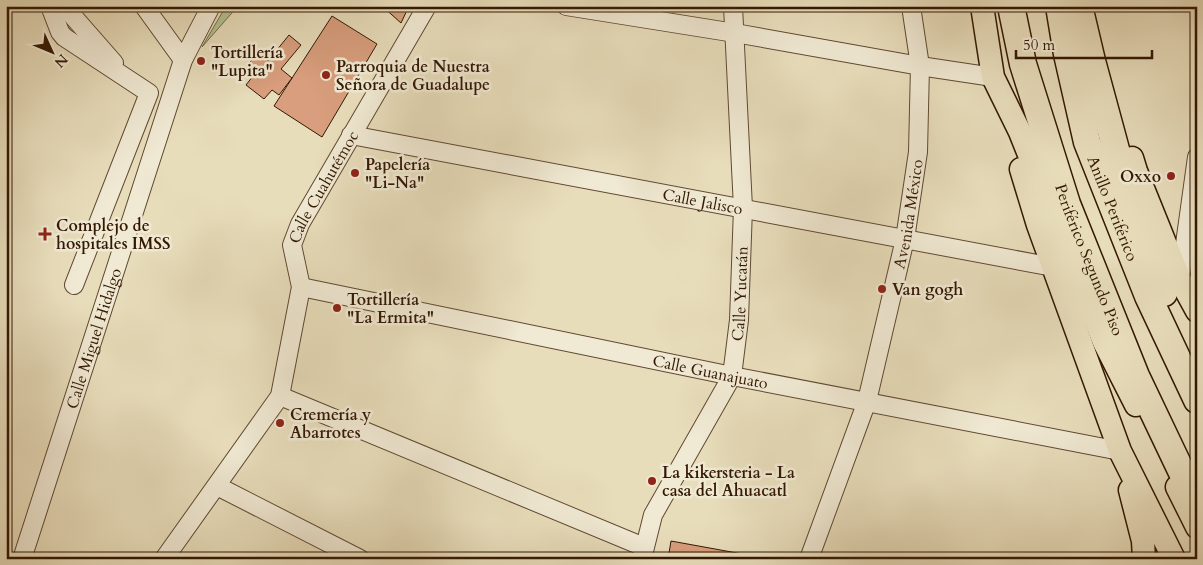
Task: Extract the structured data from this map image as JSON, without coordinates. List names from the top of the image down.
{
  "streets": {
    "highway": ["Anillo Periférico", "Periférico Segundo Piso"],
    "street": [
      "Calle Cuahutémoc",
      "Calle Jalisco",
      "Avenida México",
      "Calle Yucatán",
      "Calle Miguel Hidalgo",
      "Calle Guanajuato"
    ]
  },
  "crossings": [
    ["Calle Cuahutémoc", "Calle Jalisco"],
    ["Calle Cuahutémoc", "Calle Guanajuato"],
    ["Calle Jalisco", "Avenida México"],
    ["Calle Jalisco", "Calle Yucatán"],
    ["Avenida México", "Calle Guanajuato"],
    ["Calle Yucatán", "Calle Guanajuato"]
  ],
  "places": {
    "other": [
      "Tortillería \"Lupita\"",
      "Parroquia de Nuestra Señora de Guadalupe",
      "Papelería \"Li-Na\"",
      "Oxxo",
      "Van gogh",
      "Tortillería \"La Ermita\"",
      "Cremería y Abarrotes",
      "La kikersteria - La casa del Ahuacatl"
    ],
    "health": ["Complejo de hospitales IMSS"]
  },
  "scale_bar": "50 m",
  "north": "bottom right"
}
